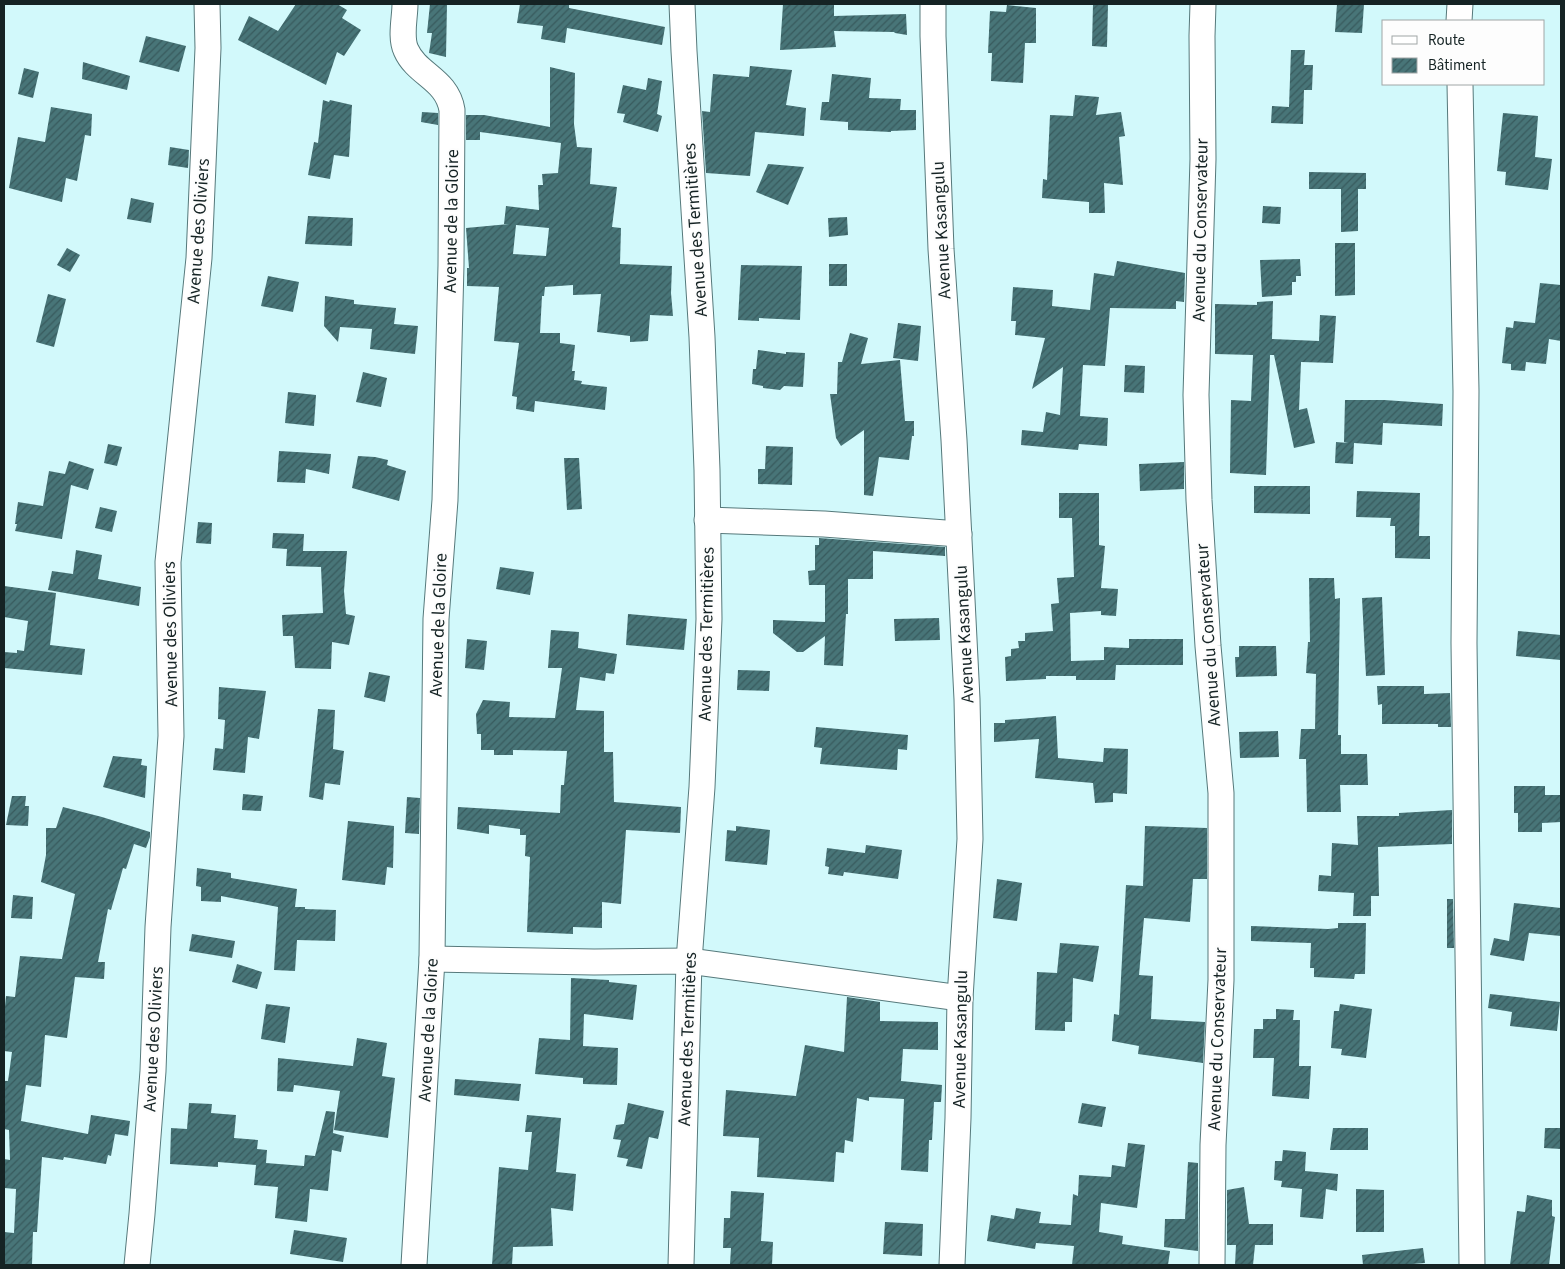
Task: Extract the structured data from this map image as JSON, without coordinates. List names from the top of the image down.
{
  "streets": {
    "street": [
      "Avenue de la Gloire",
      "Avenue des Termitières",
      "Avenue Kasangulu",
      "Avenue du Conservateur",
      "Avenue des Oliviers"
    ]
  },
  "legend": ["Route", "Bâtiment"]
}
